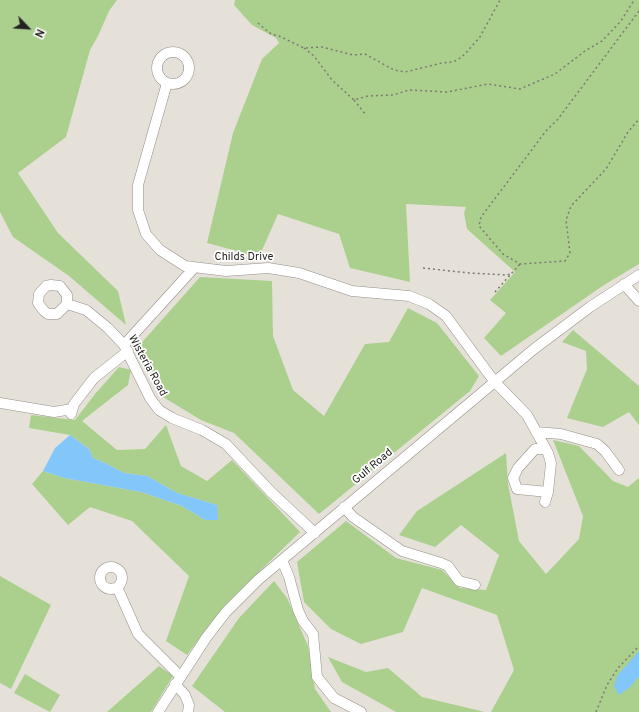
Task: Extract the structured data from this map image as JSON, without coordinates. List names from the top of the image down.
{
  "streets": {
    "street": ["Childs Drive", "Wisteria Road", "Gulf Road"]
  },
  "crossings": [
    ["Childs Drive", "Gulf Road"],
    ["Wisteria Road", "Gulf Road"]
  ],
  "north": "bottom right"
}
